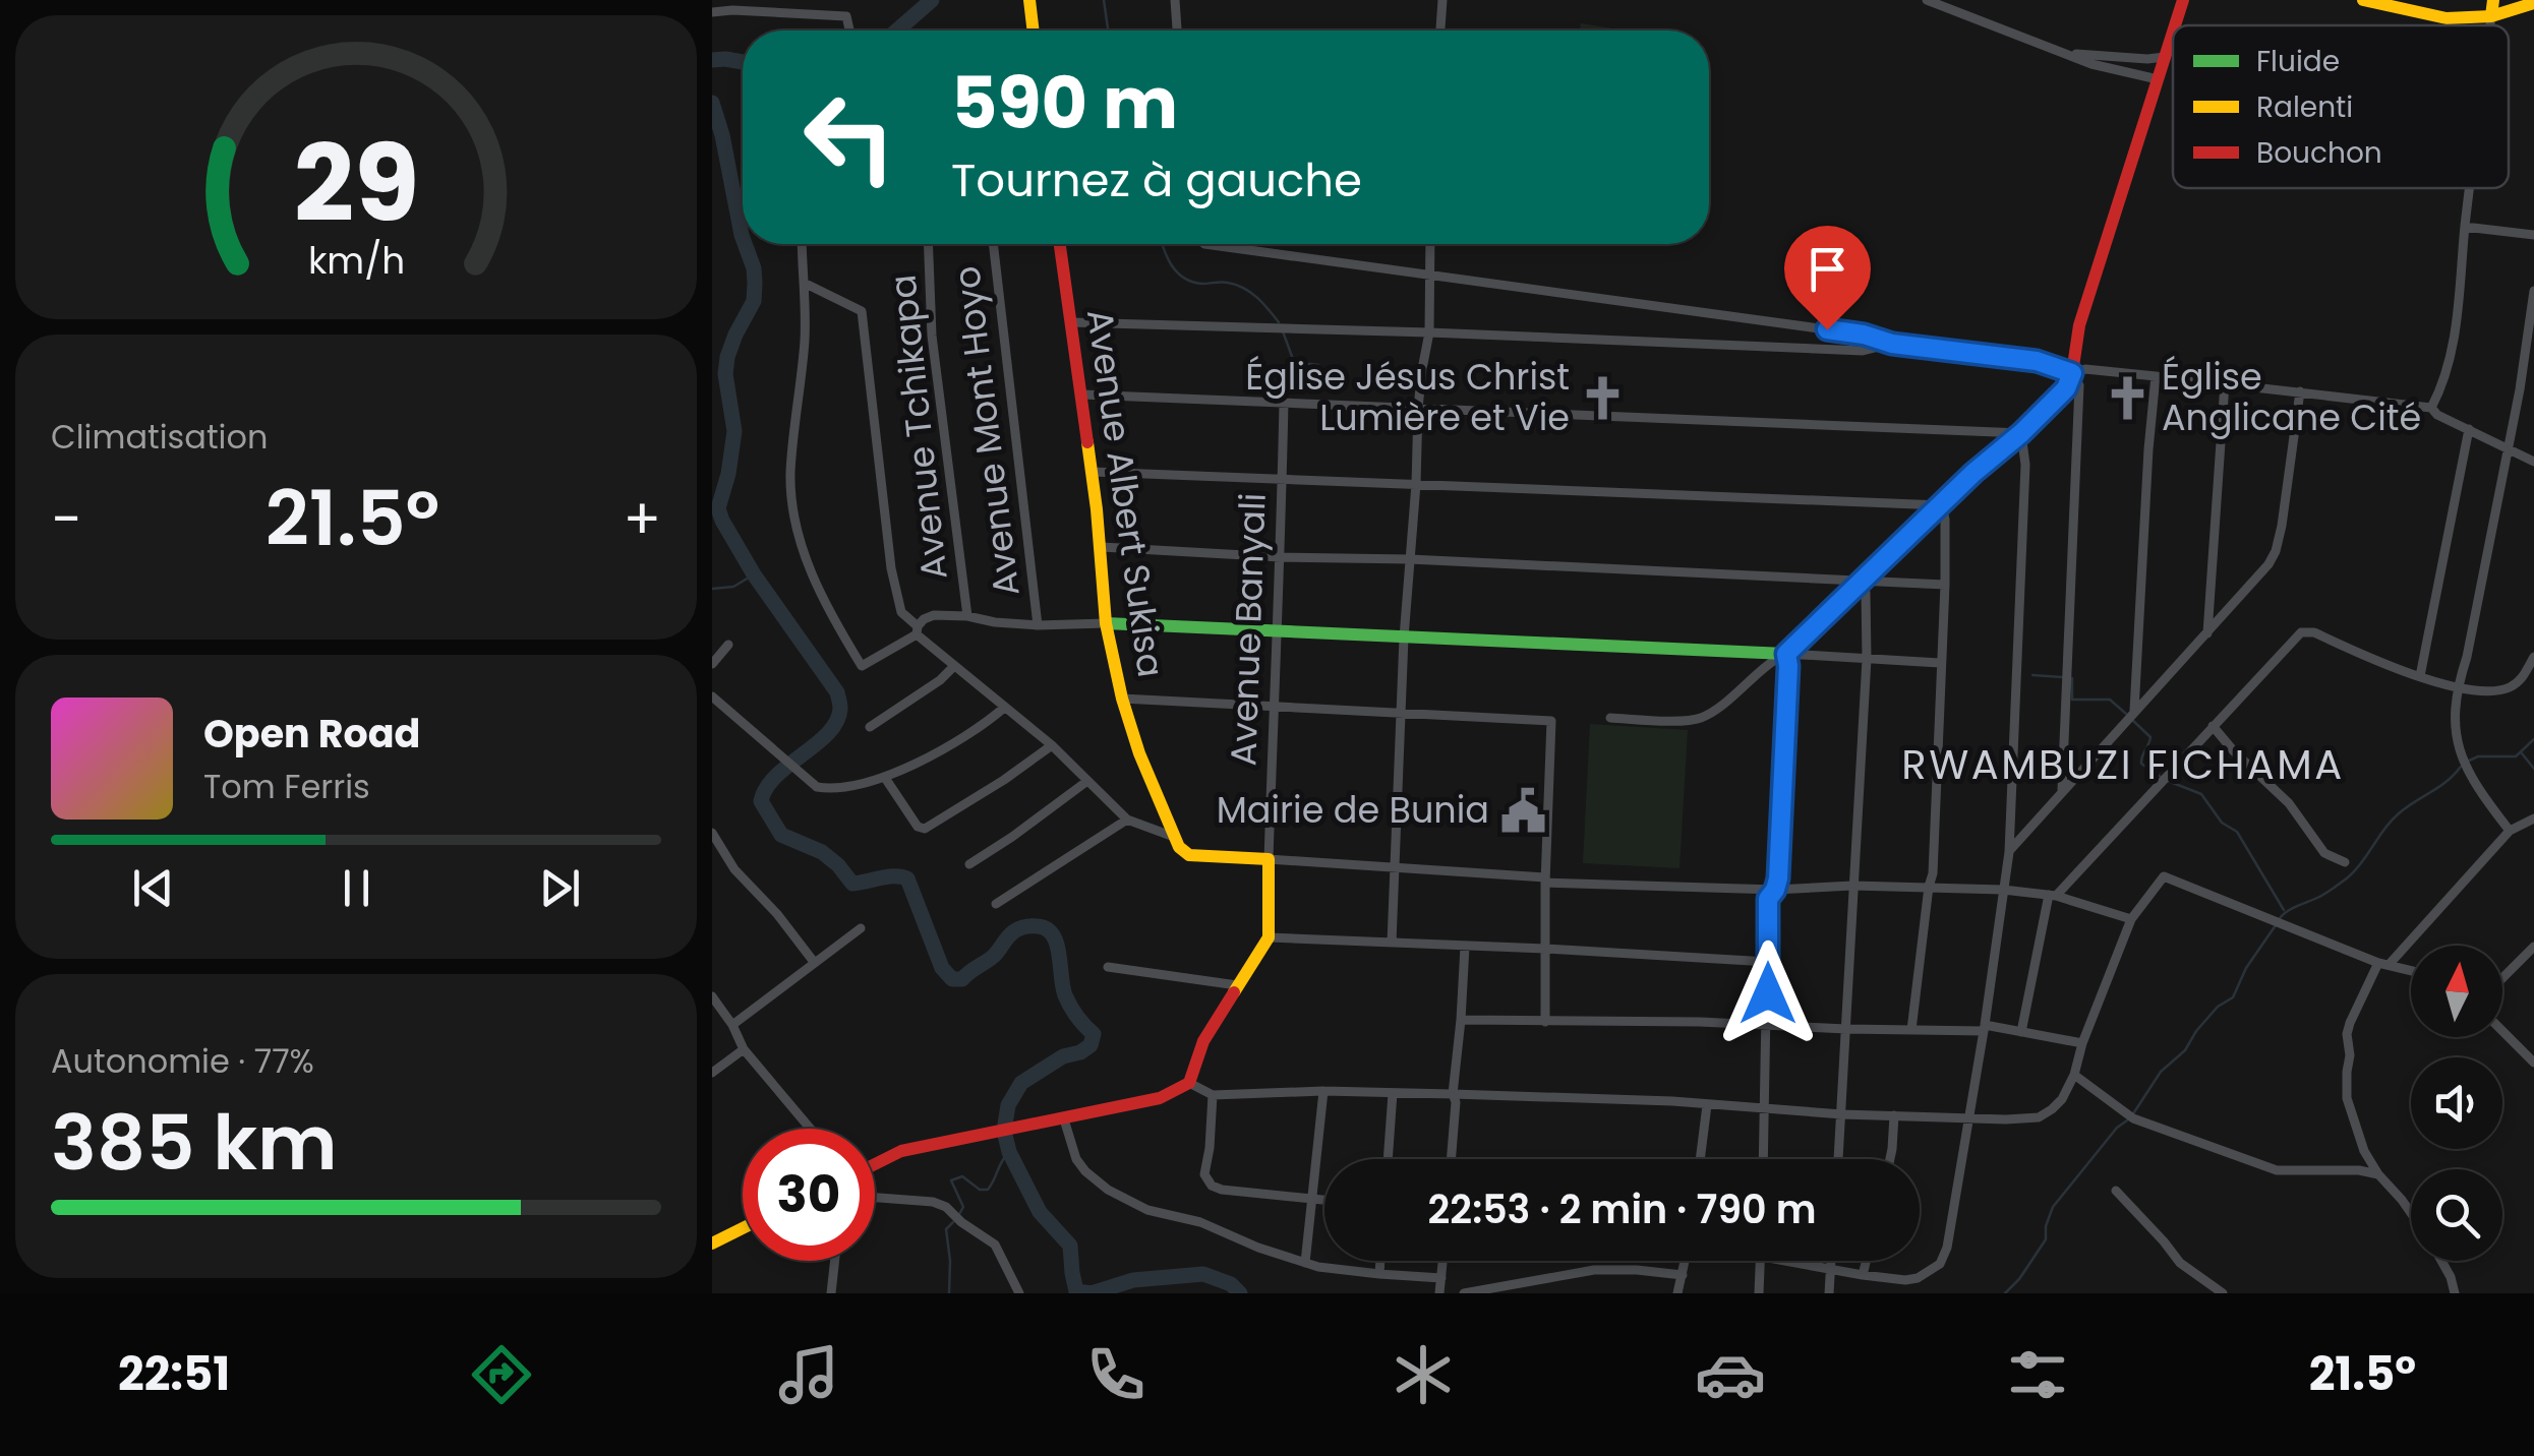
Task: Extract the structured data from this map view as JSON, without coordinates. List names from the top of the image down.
{
  "streets": {
    "street": [
      "Avenue Tchikapa",
      "Avenue Mont Hoyo",
      "Avenue Albert Sukisa",
      "Avenue Banyali"
    ]
  },
  "districts": ["RWAMBUZI FICHAMA"],
  "places": {
    "church": ["Église Jésus Christ Lumière et Vie", "Église Anglicane Cité"],
    "public building": ["Mairie de Bunia"]
  },
  "legend": ["Fluide", "Ralenti", "Bouchon"],
  "north": "top",
  "page": {
    "turn": ["590 m", "Tournez à gauche"],
    "tile": [
      "Climatisation",
      ["Autonomie · 77%", "385 km"]
    ],
    "heat": ["−", "21.5°", "+"],
    "song": ["Open Road", "Tom Ferris"],
    "limit": "30",
    "trip": "22:53 · 2 min · 790 m",
    "tabs": ["22:51", "21.5°"],
    "gauge": ["29", "km/h"]
  }
}
